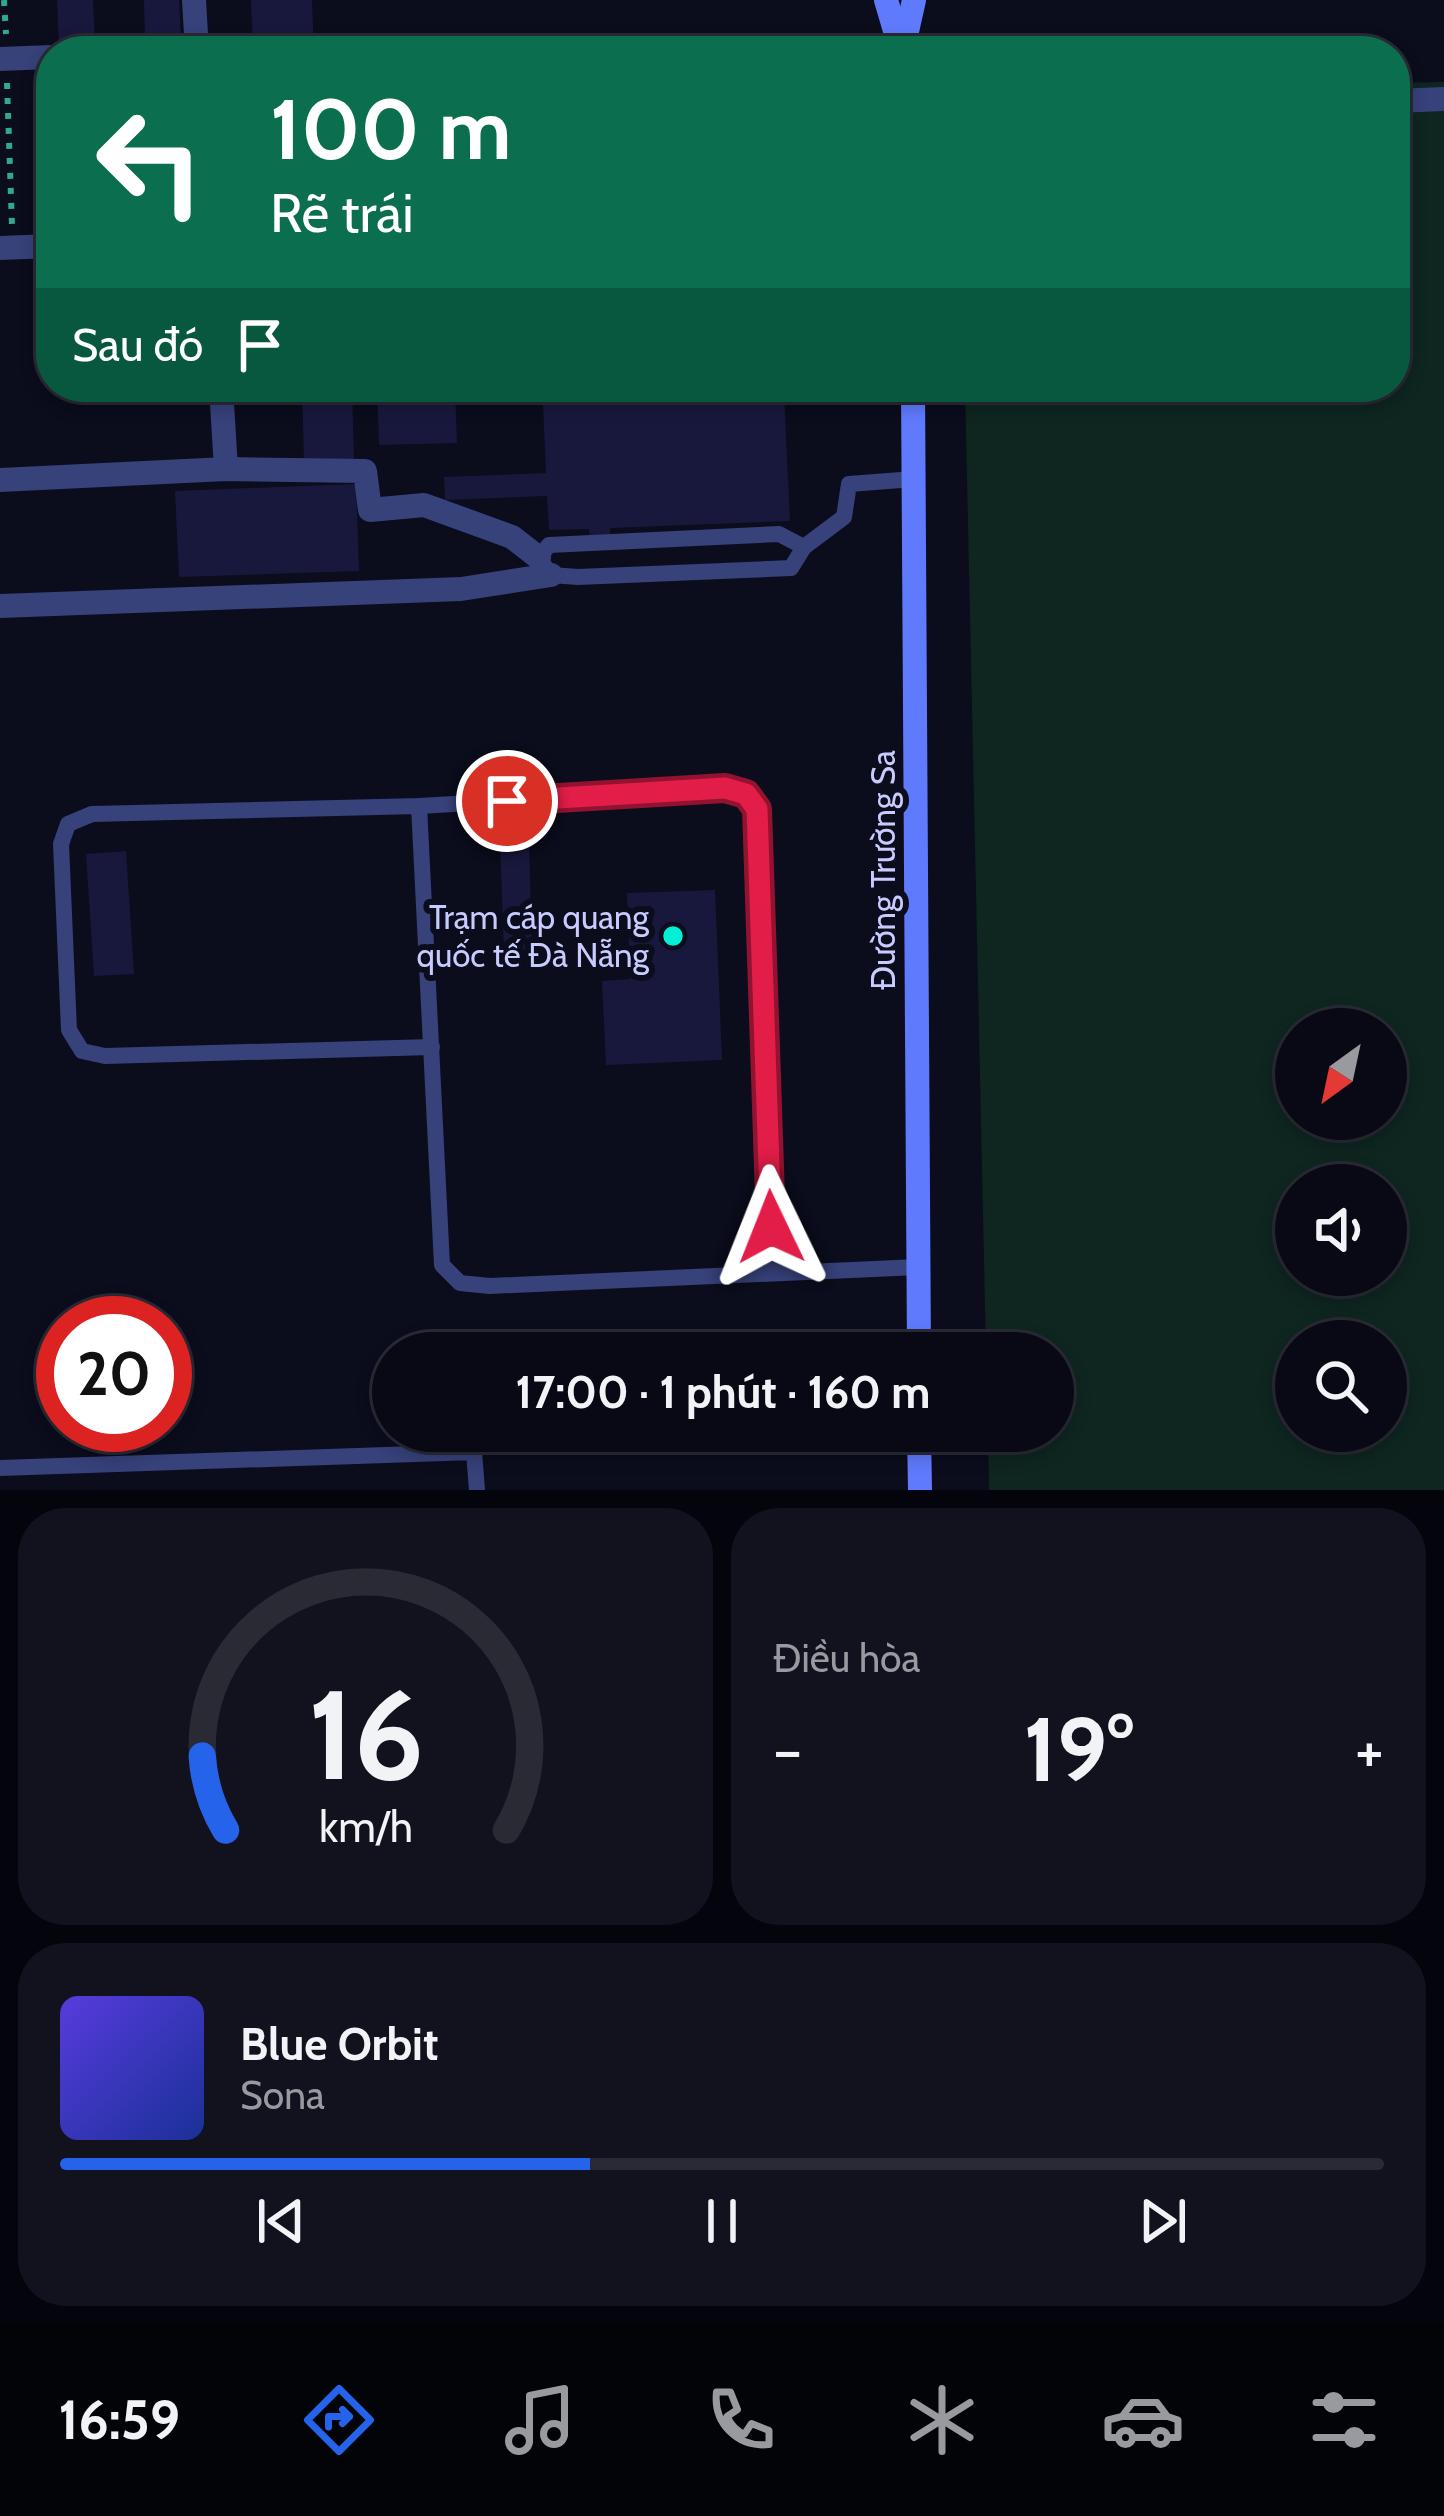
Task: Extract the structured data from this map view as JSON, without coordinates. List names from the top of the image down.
{
  "streets": {
    "main road": ["Đường Trường Sa"]
  },
  "places": ["Trạm cáp quang quốc tế Đà Nẵng"],
  "north": "bottom left",
  "page": {
    "turn": ["100 m", "Rẽ trái"],
    "then": "Sau đó",
    "limit": "20",
    "trip": "17:00 · 1 phút · 160 m",
    "tile": "Điều hòa",
    "heat": ["−", "19°", "+"],
    "song": ["Blue Orbit", "Sona"],
    "tabs": "16:59",
    "gauge": ["16", "km/h"]
  }
}
